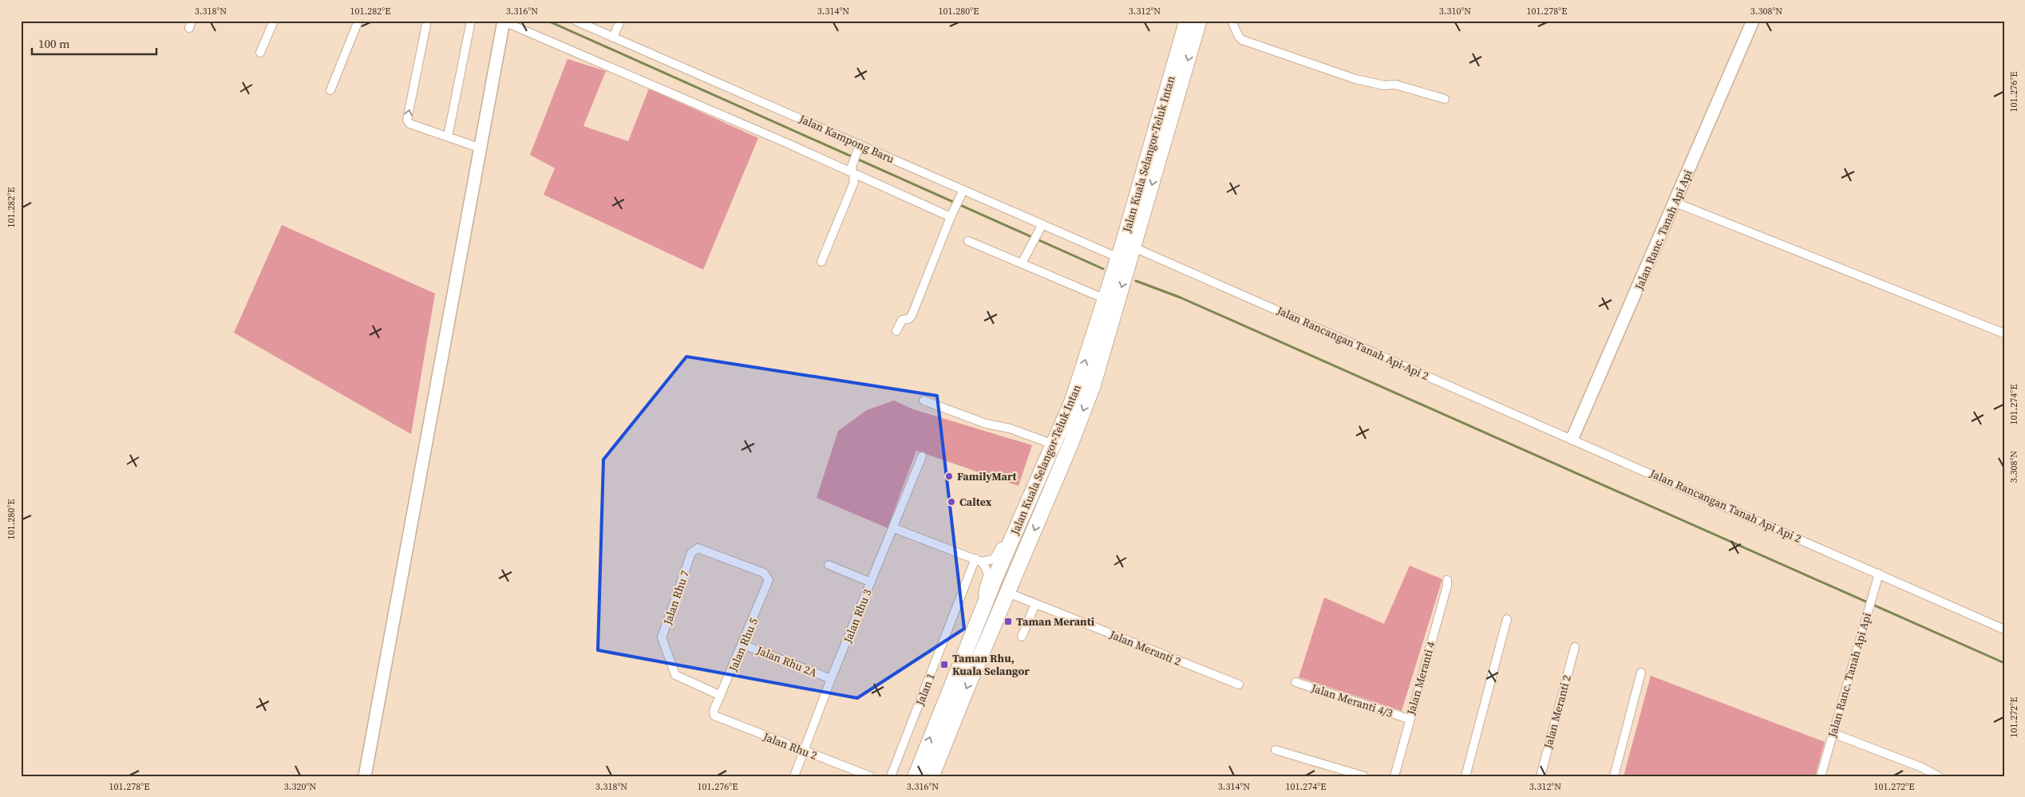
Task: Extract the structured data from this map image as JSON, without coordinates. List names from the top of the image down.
{
  "streets": {
    "highway": ["Jalan Kuala Selangor-Teluk Intan"],
    "street": [
      "Jalan Kampong Baru",
      "Jalan Ranc. Tanah Api Api",
      "Jalan Rancangan Tanah Api-Api 2",
      "Jalan Rancangan Tanah Api Api 2",
      "Jalan Rhu 7",
      "Jalan Rhu 3",
      "Jalan Rhu 5",
      "Jalan Meranti 2",
      "Jalan Rhu 2A",
      "Jalan Meranti 4",
      "Jalan 1",
      "Jalan Meranti 4/3",
      "Jalan Rhu 2"
    ]
  },
  "crossings": [
    ["Jalan Kampong Baru", "Jalan Kuala Selangor-Teluk Intan"],
    ["Jalan Kuala Selangor-Teluk Intan", "Jalan Rancangan Tanah Api-Api 2"],
    ["Jalan Kuala Selangor-Teluk Intan", "Jalan Meranti 2"],
    ["Jalan Ranc. Tanah Api Api", "Jalan Rancangan Tanah Api-Api 2"],
    ["Jalan Ranc. Tanah Api Api", "Jalan Rancangan Tanah Api Api 2"],
    ["Jalan Rancangan Tanah Api-Api 2", "Jalan Rancangan Tanah Api Api 2"],
    ["Jalan Rhu 7", "Jalan Rhu 5"],
    ["Jalan Rhu 3", "Jalan Rhu 2A"],
    ["Jalan Rhu 3", "Jalan Rhu 2"],
    ["Jalan Rhu 5", "Jalan Rhu 2A"],
    ["Jalan Rhu 5", "Jalan Rhu 2"],
    ["Jalan Meranti 4", "Jalan Meranti 4/3"]
  ],
  "places": {
    "other": ["FamilyMart", "Caltex"],
    "transit": ["Taman Meranti", "Taman Rhu, Kuala Selangor"]
  },
  "scale_bar": "100 m",
  "coordinates": [
    "3.318°N",
    "101.282°E",
    "3.316°N",
    "3.314°N",
    "101.280°E",
    "3.312°N",
    "3.310°N",
    "101.278°E",
    "3.308°N",
    "101.276°E",
    "101.274°E",
    "101.272°E",
    "3.320°N"
  ]
}
